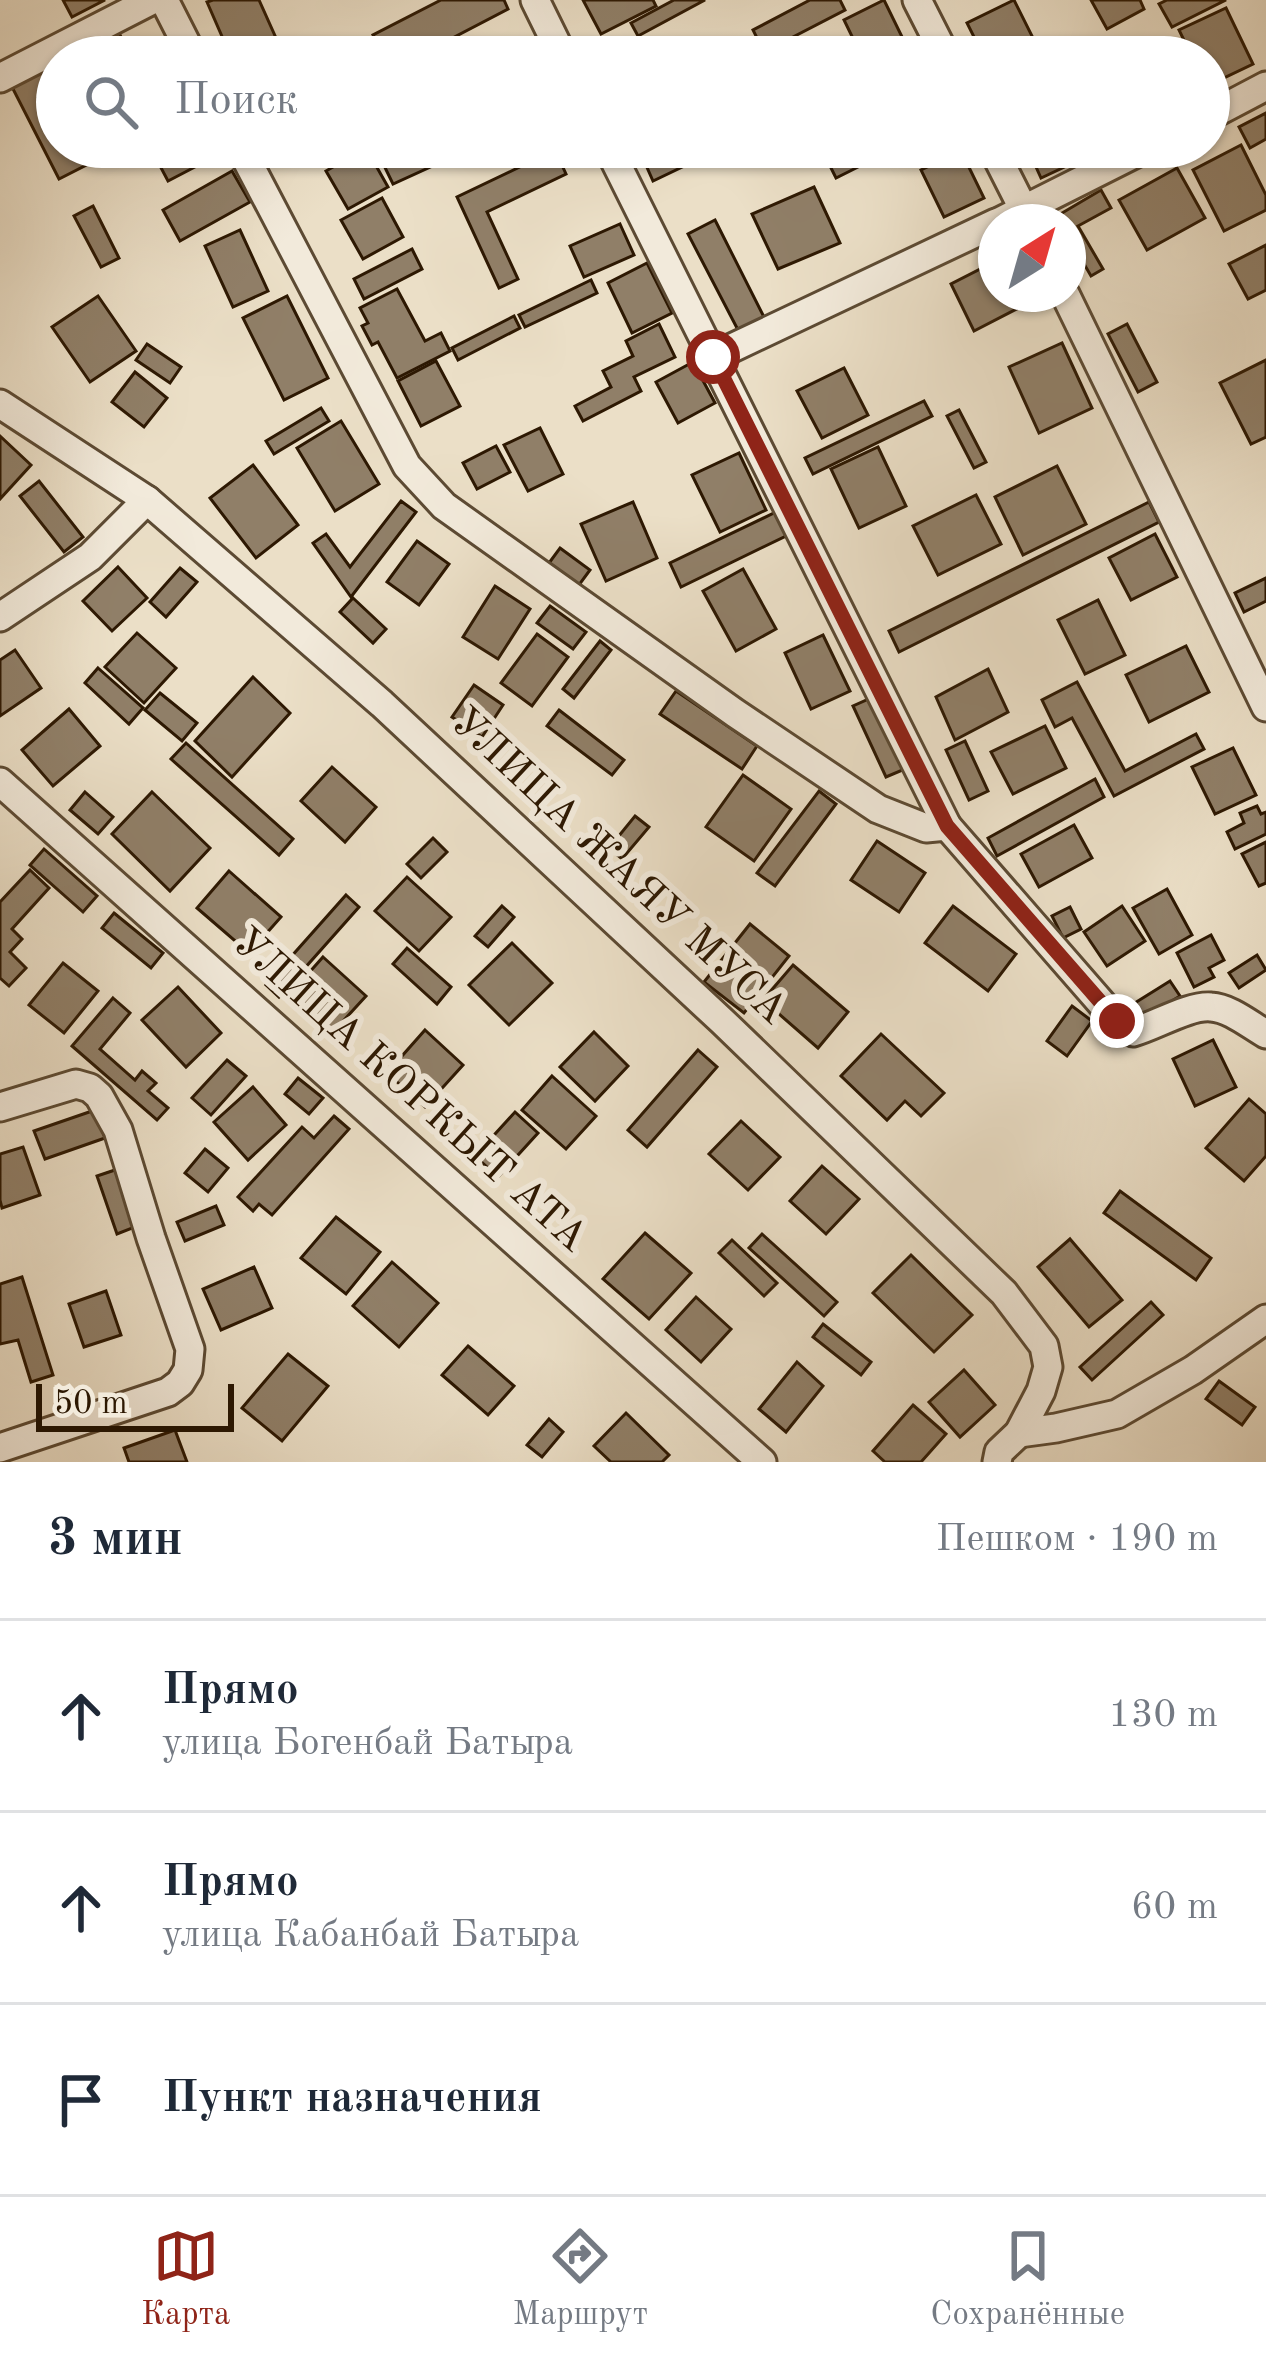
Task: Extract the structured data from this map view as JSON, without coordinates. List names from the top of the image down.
{
  "streets": {
    "street": ["УЛИЦА ЖАЯУ МУСА", "УЛИЦА КОРКЫТ АТА"]
  },
  "scale_bar": "50 m",
  "north": "top right",
  "page": {
    "search": "Поиск",
    "scale": "50 m",
    "heading": ["3 мин", "Пешком · 190 m"],
    "list": [
      ["Прямо", "улица Богенбай Батыра", "130 m"],
      ["Прямо", "улица Кабанбай Батыра", "60 m"],
      "Пункт назначения"
    ],
    "nav": ["Карта", "Маршрут", "Сохранённые"]
  }
}
